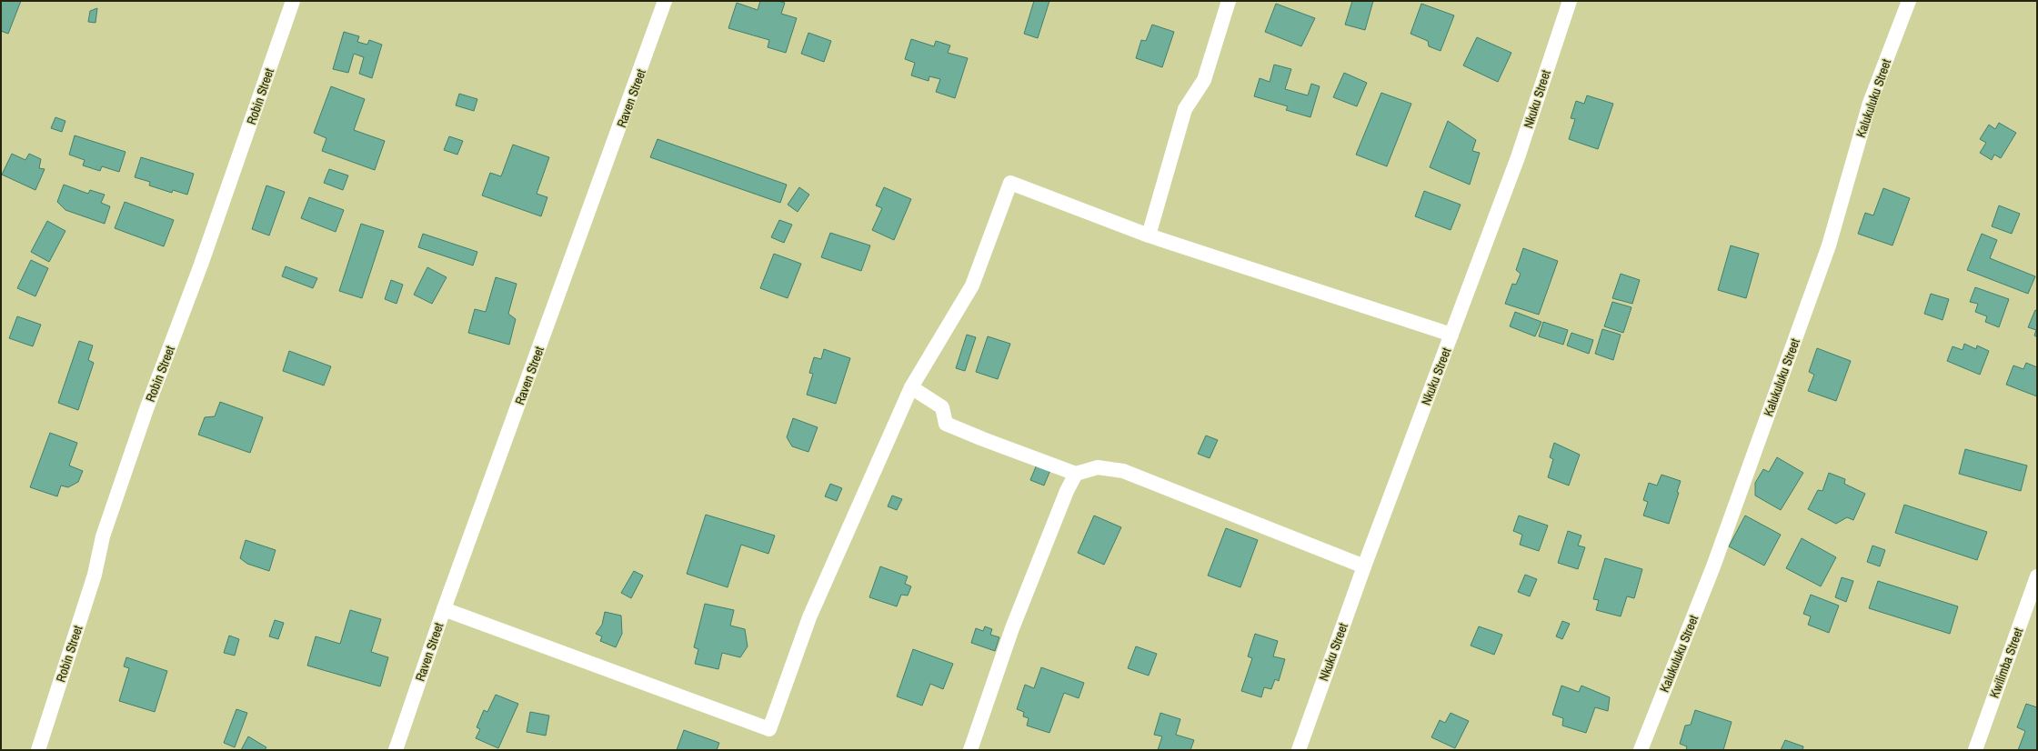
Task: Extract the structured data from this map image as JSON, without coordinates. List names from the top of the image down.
{
  "streets": {
    "street": [
      "Robin Street",
      "Raven Street",
      "Kalukuluku Street",
      "Nkuku Street",
      "Kwilimba Street"
    ]
  }
}
